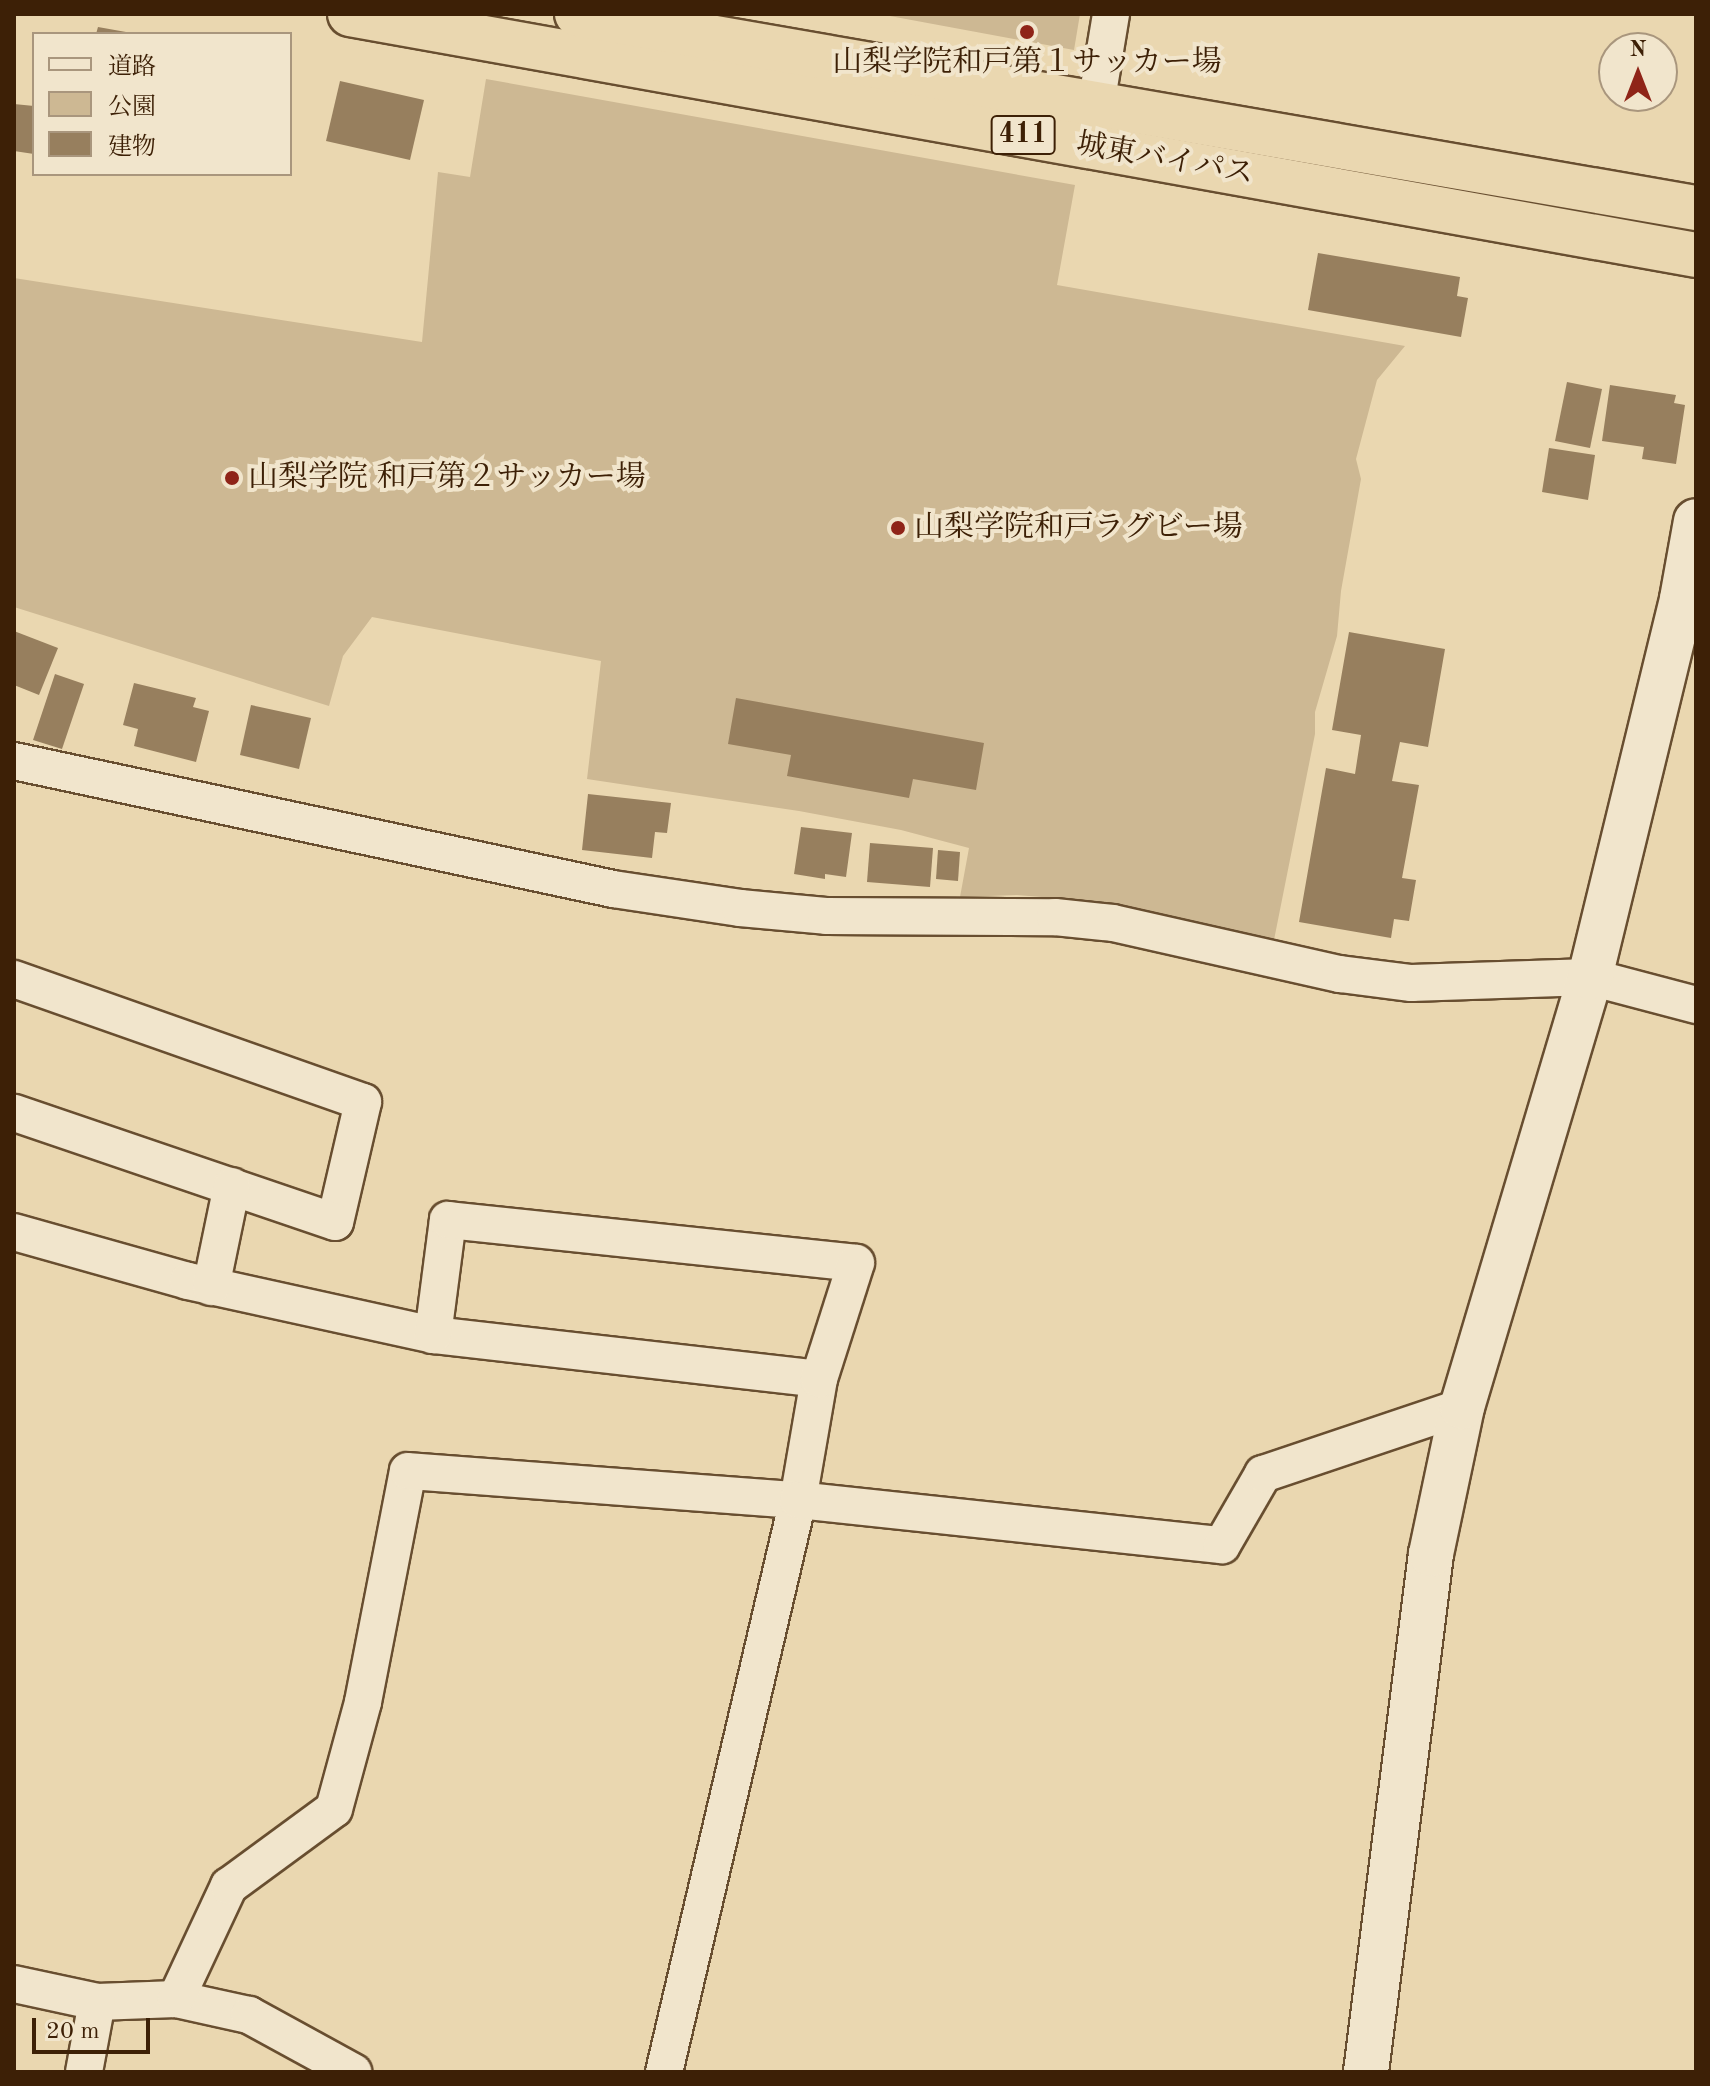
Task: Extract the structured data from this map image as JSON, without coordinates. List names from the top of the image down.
{
  "streets": {
    "highway": ["411", "城東バイパス"]
  },
  "places": ["山梨学院和戸第１サッカー場", "山梨学院 和戸第２サッカー場", "山梨学院和戸ラグビー場"],
  "legend": ["道路", "公園", "建物"],
  "scale_bar": "20 m",
  "north": "top"
}
